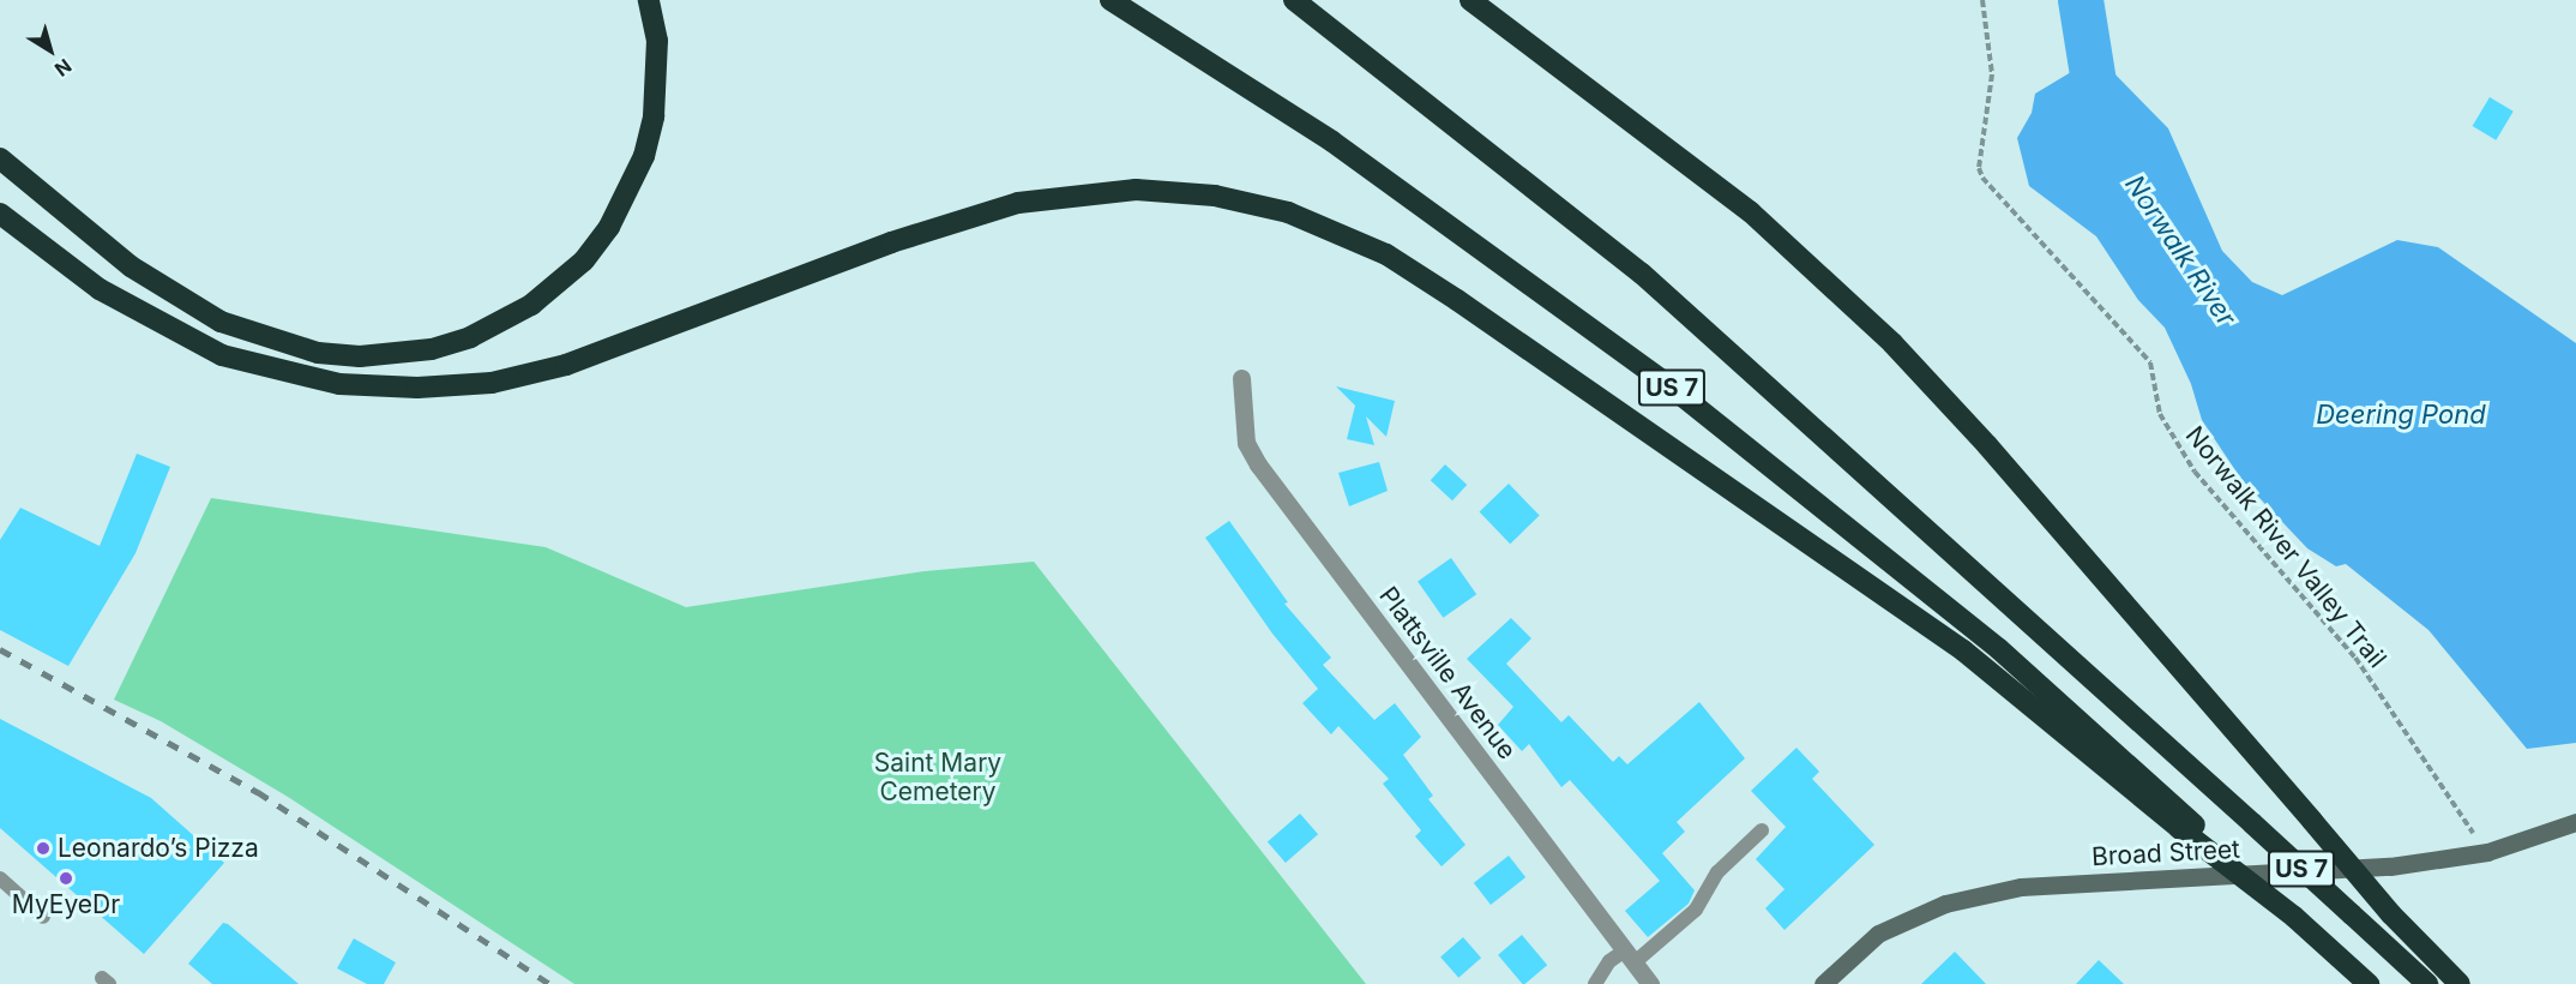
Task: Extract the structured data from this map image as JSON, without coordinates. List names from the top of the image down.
{
  "streets": {
    "highway": ["US 7"],
    "street": ["Plattsville Avenue", "Broad Street"],
    "path": ["Norwalk River Valley Trail"]
  },
  "crossings": [
    ["Norwalk River Valley Trail", "Broad Street"]
  ],
  "water": ["Norwalk River", "Deering Pond"],
  "parks": ["Saint Mary Cemetery"],
  "places": ["Leonardo’s Pizza", "MyEyeDr"],
  "north": "bottom right"
}
